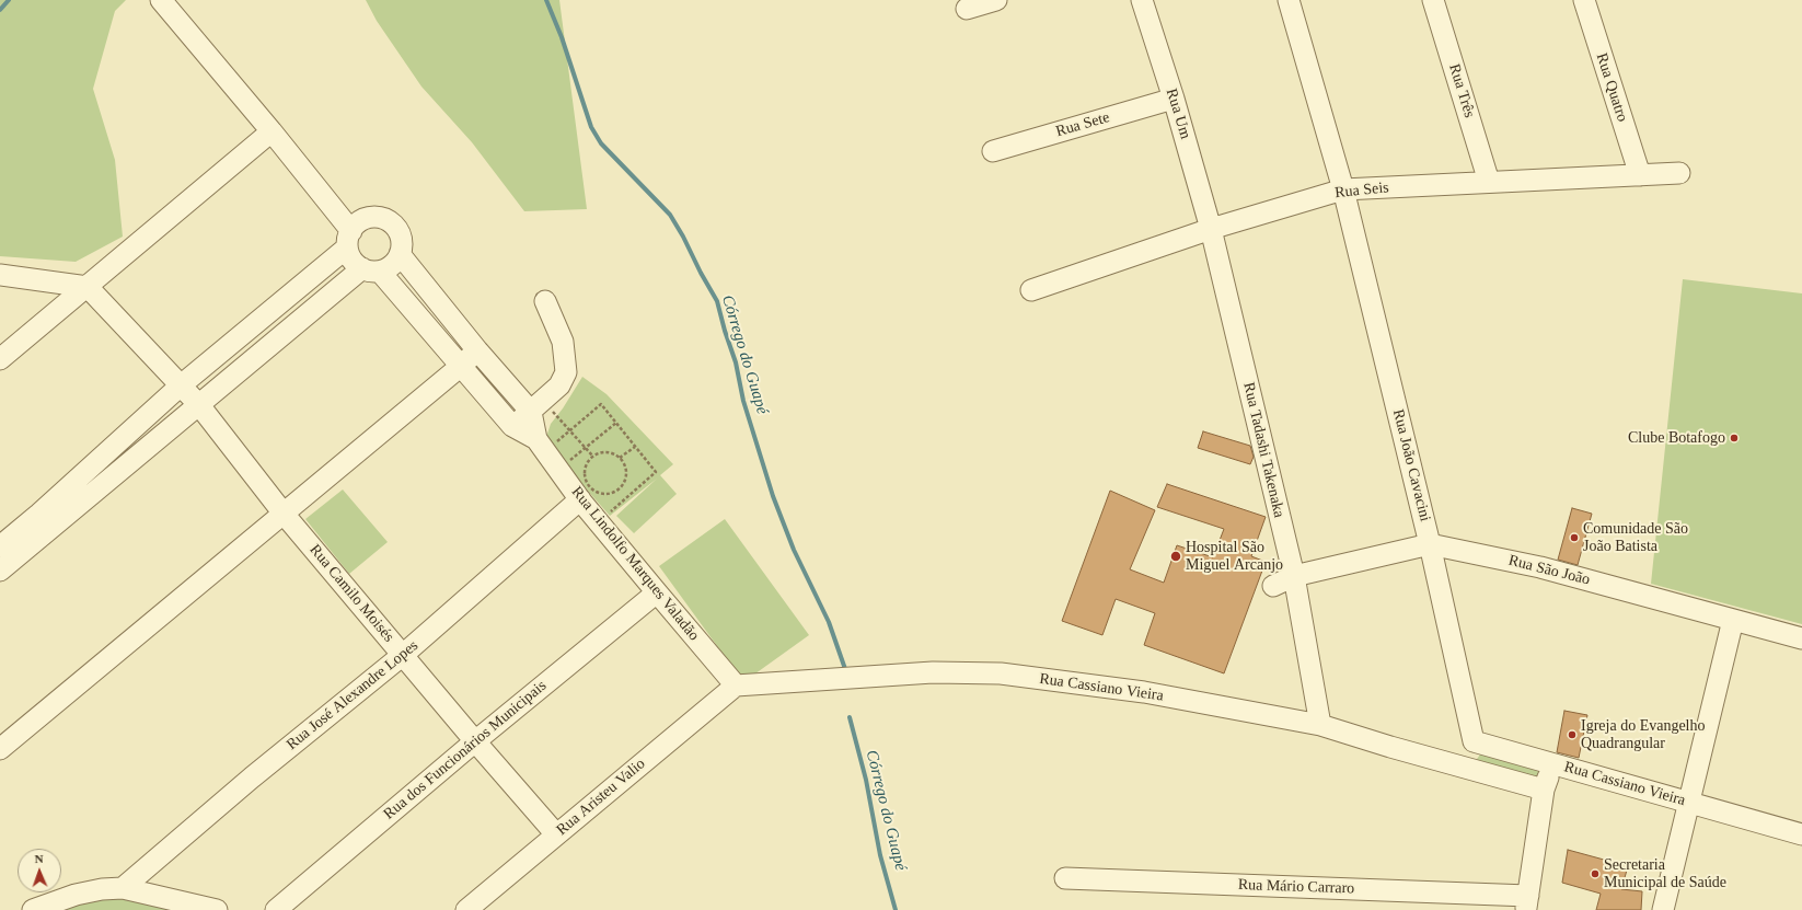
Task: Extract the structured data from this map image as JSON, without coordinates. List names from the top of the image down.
{
  "streets": {
    "street": [
      "Rua Quatro",
      "Rua Três",
      "Rua Um",
      "Rua Sete",
      "Rua Seis",
      "Rua Tadashi Takenaka",
      "Rua João Cavacini",
      "Rua Lindolfo Marques Valadão",
      "Rua São João",
      "Rua Camilo Moisés",
      "Rua Cassiano Vieira",
      "Rua José Alexandre Lopes",
      "Rua dos Funcionários Municipais",
      "Rua Aristeu Valio",
      "Rua Mário Carraro"
    ]
  },
  "crossings": [
    ["Rua Quatro", "Rua Seis"],
    ["Rua Três", "Rua Seis"],
    ["Rua Um", "Rua Sete"],
    ["Rua Um", "Rua Seis"],
    ["Rua Um", "Rua Tadashi Takenaka"],
    ["Rua Seis", "Rua Tadashi Takenaka"],
    ["Rua Seis", "Rua João Cavacini"],
    ["Rua Tadashi Takenaka", "Rua São João"],
    ["Rua Tadashi Takenaka", "Rua Cassiano Vieira"],
    ["Rua João Cavacini", "Rua São João"],
    ["Rua João Cavacini", "Rua Cassiano Vieira"],
    ["Rua Lindolfo Marques Valadão", "Rua Cassiano Vieira"],
    ["Rua Lindolfo Marques Valadão", "Rua José Alexandre Lopes"],
    ["Rua Lindolfo Marques Valadão", "Rua dos Funcionários Municipais"],
    ["Rua Lindolfo Marques Valadão", "Rua Aristeu Valio"],
    ["Rua Camilo Moisés", "Rua José Alexandre Lopes"],
    ["Rua Camilo Moisés", "Rua dos Funcionários Municipais"],
    ["Rua Camilo Moisés", "Rua Aristeu Valio"],
    ["Rua Cassiano Vieira", "Rua Aristeu Valio"]
  ],
  "water": ["Córrego do Guapé"],
  "places": [
    "Clube Botafogo",
    "Comunidade São João Batista",
    "Hospital São Miguel Arcanjo",
    "Igreja do Evangelho Quadrangular",
    "Secretaria Municipal de Saúde"
  ],
  "north": "top"
}
